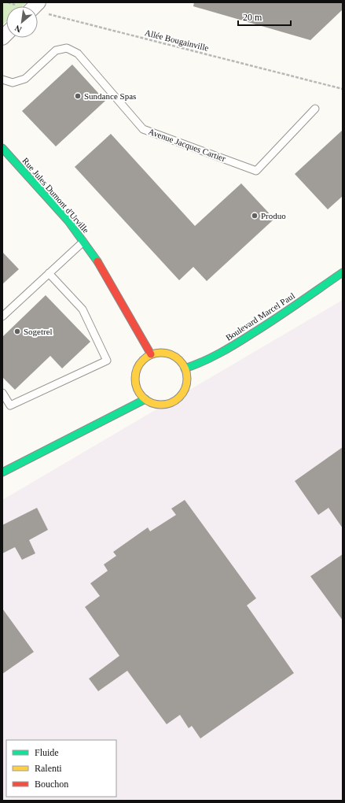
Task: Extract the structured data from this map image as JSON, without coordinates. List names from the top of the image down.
{
  "streets": {
    "street": ["Rue Jules Dumont d'Urville", "Boulevard Marcel Paul"],
    "lane": ["Avenue Jacques Cartier"],
    "path": ["Allée Bougainville"]
  },
  "crossings": [
    ["Rue Jules Dumont d'Urville", "Boulevard Marcel Paul"]
  ],
  "places": ["Sundance Spas", "Produo", "Sogetrel"],
  "legend": ["Fluide", "Ralenti", "Bouchon"],
  "scale_bar": "20 m",
  "north": "bottom left"
}
